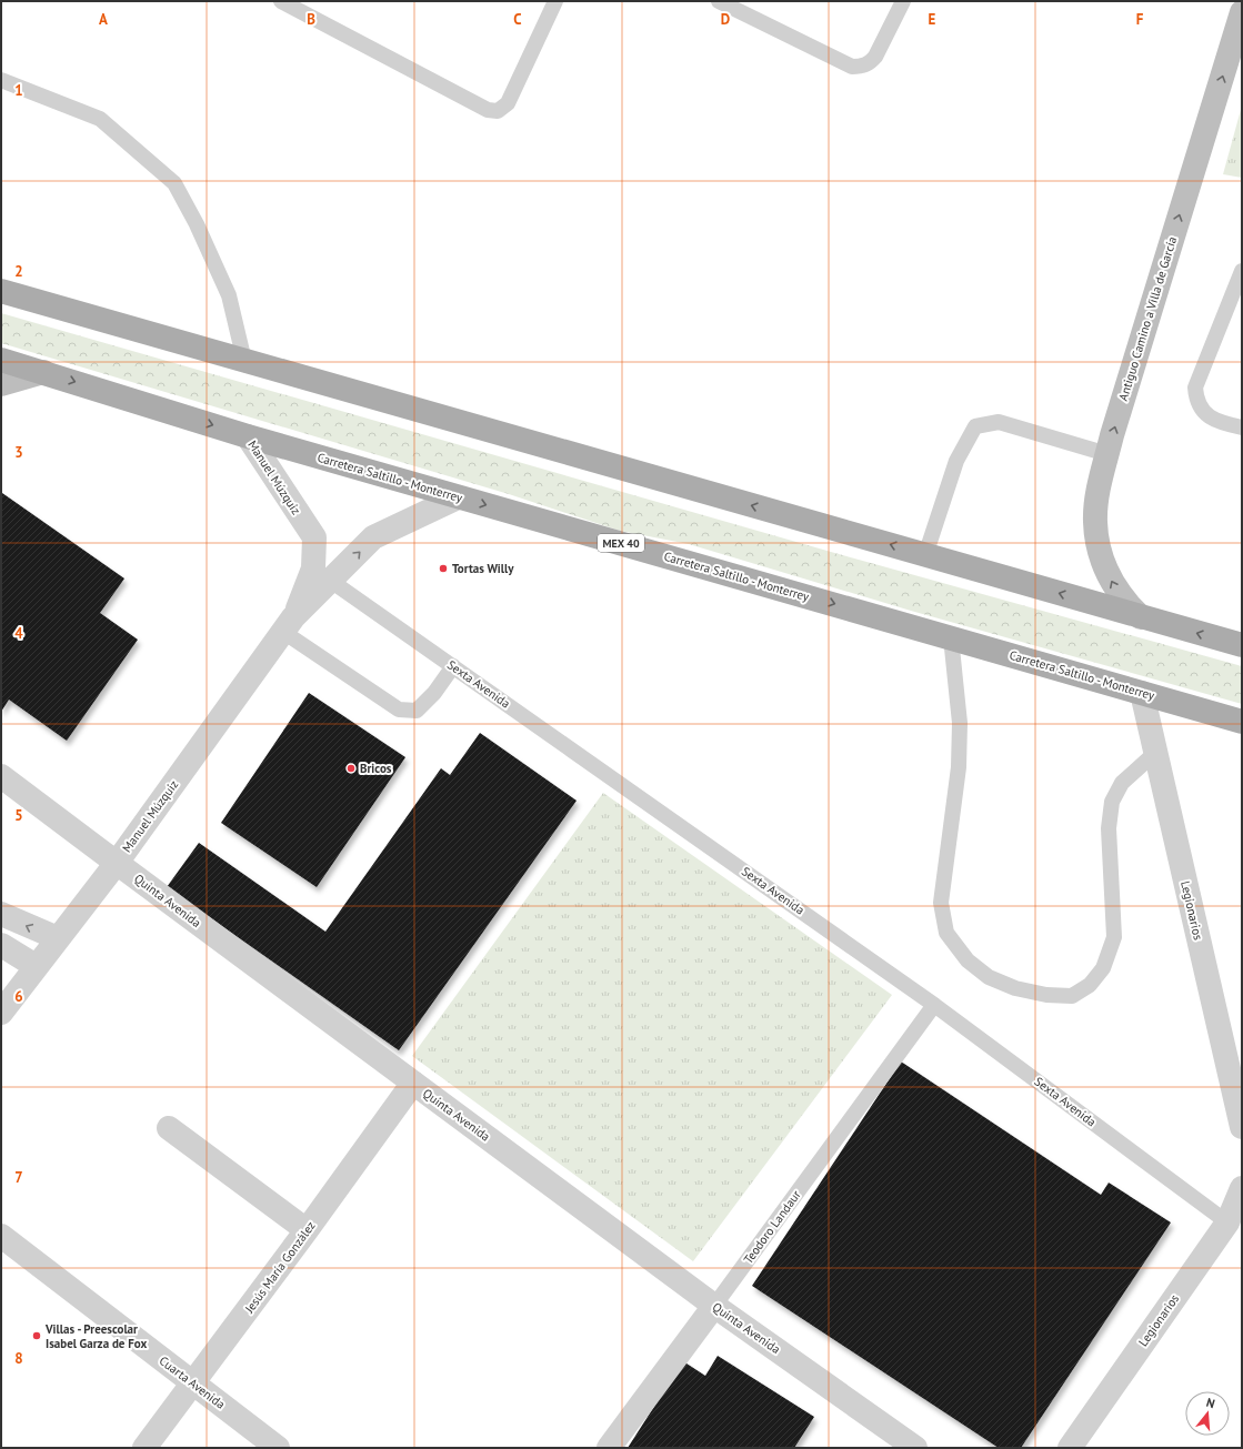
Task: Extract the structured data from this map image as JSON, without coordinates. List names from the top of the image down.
{
  "streets": {
    "main road": ["Antiguo Camino a Villa de García", "Carretera Saltillo - Monterrey", "MEX 40"],
    "street": [
      "Manuel Múzquiz",
      "Quinta Avenida",
      "Legionarios",
      "Teodoro Landaur",
      "Jesús María González",
      "Cuarta Avenida"
    ],
    "lane": ["Sexta Avenida"]
  },
  "crossings": [
    ["Manuel Múzquiz", "Carretera Saltillo - Monterrey"],
    ["Manuel Múzquiz", "Sexta Avenida"],
    ["Manuel Múzquiz", "Quinta Avenida"],
    ["Carretera Saltillo - Monterrey", "Legionarios"],
    ["Sexta Avenida", "Legionarios"],
    ["Sexta Avenida", "Teodoro Landaur"],
    ["Quinta Avenida", "Teodoro Landaur"],
    ["Quinta Avenida", "Jesús María González"],
    ["Jesús María González", "Cuarta Avenida"]
  ],
  "one_way": ["Antiguo Camino a Villa de García"],
  "places": ["Tortas Willy", "Bricos", "Villas - Preescolar Isabel Garza de Fox"],
  "north": "top",
  "grid": {
    "columns": [
      "A",
      "B",
      "C",
      "D",
      "E",
      "F"
    ],
    "rows": [
      "1",
      "2",
      "3",
      "4",
      "5",
      "6",
      "7",
      "8"
    ]
  }
}
